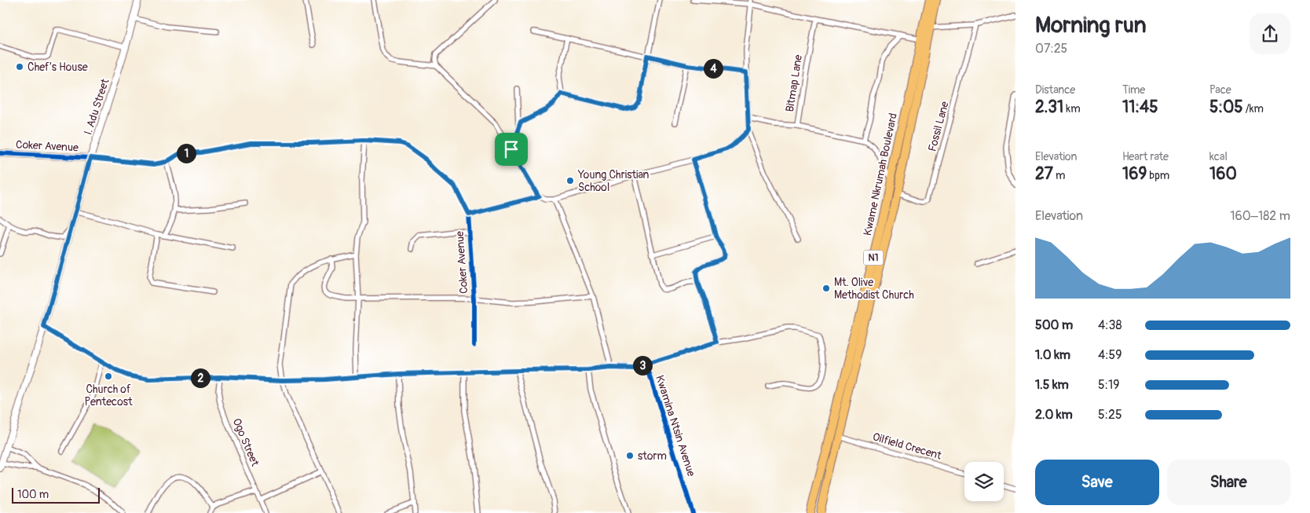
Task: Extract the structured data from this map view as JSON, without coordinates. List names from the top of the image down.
{
  "streets": {
    "highway": ["Kwame Nkrumah Boulevard", "N1"],
    "street": [
      "Bitmap Lane",
      "I. Adu Street",
      "Fossil Lane",
      "Coker Avenue",
      "Kwamina Ntsin Avenue",
      "Ogo Street",
      "Oilfield Crecent"
    ]
  },
  "crossings": [
    ["I. Adu Street", "Coker Avenue"],
    ["I. Adu Street", "Kwamina Ntsin Avenue"],
    ["Fossil Lane", "Kwame Nkrumah Boulevard"],
    ["Kwame Nkrumah Boulevard", "Oilfield Crecent"],
    ["Kwamina Ntsin Avenue", "Ogo Street"]
  ],
  "places": [
    "Chef’s House",
    "Young Christian School",
    "Mt. Olive Methodist Church",
    "Church of Pentecost",
    "storm"
  ],
  "scale_bar": "100 m",
  "page": {
    "heading": ["Morning run", "07:25"],
    "pins": [
      "4",
      "1",
      "3",
      "2"
    ],
    "stats": [
      ["Distance", "2.31 km"],
      ["Time", "11:45"],
      ["Pace", "5:05 /km"],
      ["Elevation", "27 m"],
      ["Heart rate", "169 bpm"],
      ["kcal", "160"]
    ],
    "chart": ["Elevation", "160–182 m"],
    "list": [
      {
        "name": "500 m",
        "note": "4:38"
      },
      {
        "name": "1.0 km",
        "note": "4:59"
      },
      {
        "name": "1.5 km",
        "note": "5:19"
      },
      {
        "name": "2.0 km",
        "note": "5:25"
      }
    ],
    "buttons": ["Save", "Share"],
    "scale": "100 m"
  }
}
